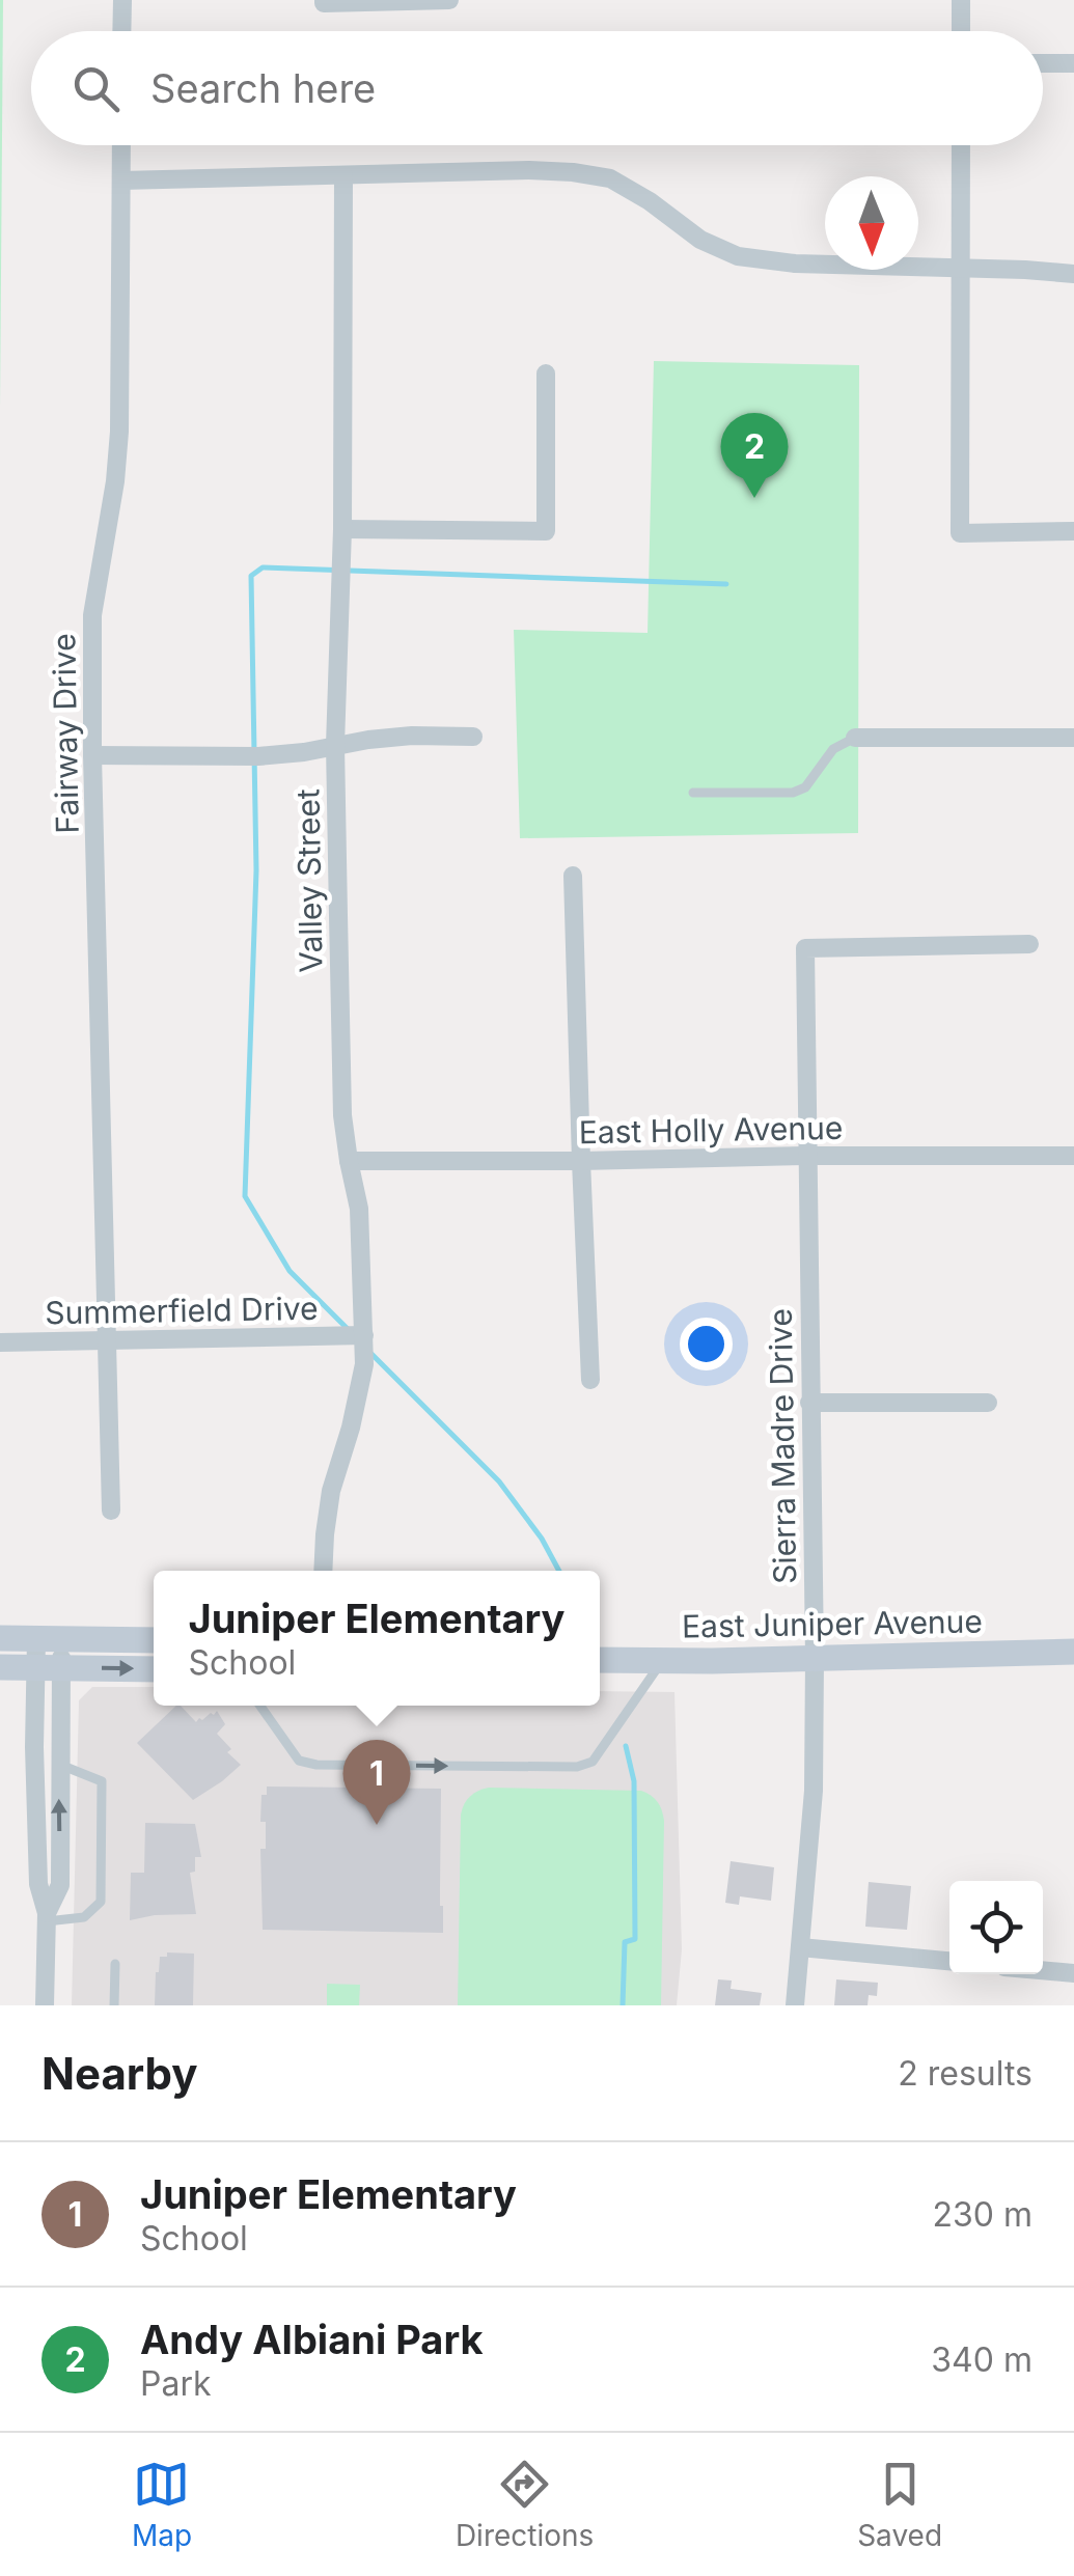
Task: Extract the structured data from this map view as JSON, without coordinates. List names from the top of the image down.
{
  "streets": {
    "street": [
      "Fairway Drive",
      "Valley Street",
      "East Holly Avenue",
      "Summerfield Drive",
      "Sierra Madre Drive",
      "East Juniper Avenue"
    ]
  },
  "crossings": [
    ["Fairway Drive", "Summerfield Drive"],
    ["Valley Street", "East Holly Avenue"],
    ["Valley Street", "Summerfield Drive"],
    ["East Holly Avenue", "Sierra Madre Drive"],
    ["Sierra Madre Drive", "East Juniper Avenue"]
  ],
  "north": "bottom",
  "page": {
    "search": "Search here",
    "pins": ["2", "1"],
    "popup": ["Juniper Elementary", "School"],
    "heading": ["Nearby", "2 results"],
    "list": [
      {
        "mark": "1",
        "name": "Juniper Elementary",
        "note": "School",
        "value": "230 m"
      },
      {
        "mark": "2",
        "name": "Andy Albiani Park",
        "note": "Park",
        "value": "340 m"
      }
    ],
    "nav": ["Map", "Directions", "Saved"]
  }
}
